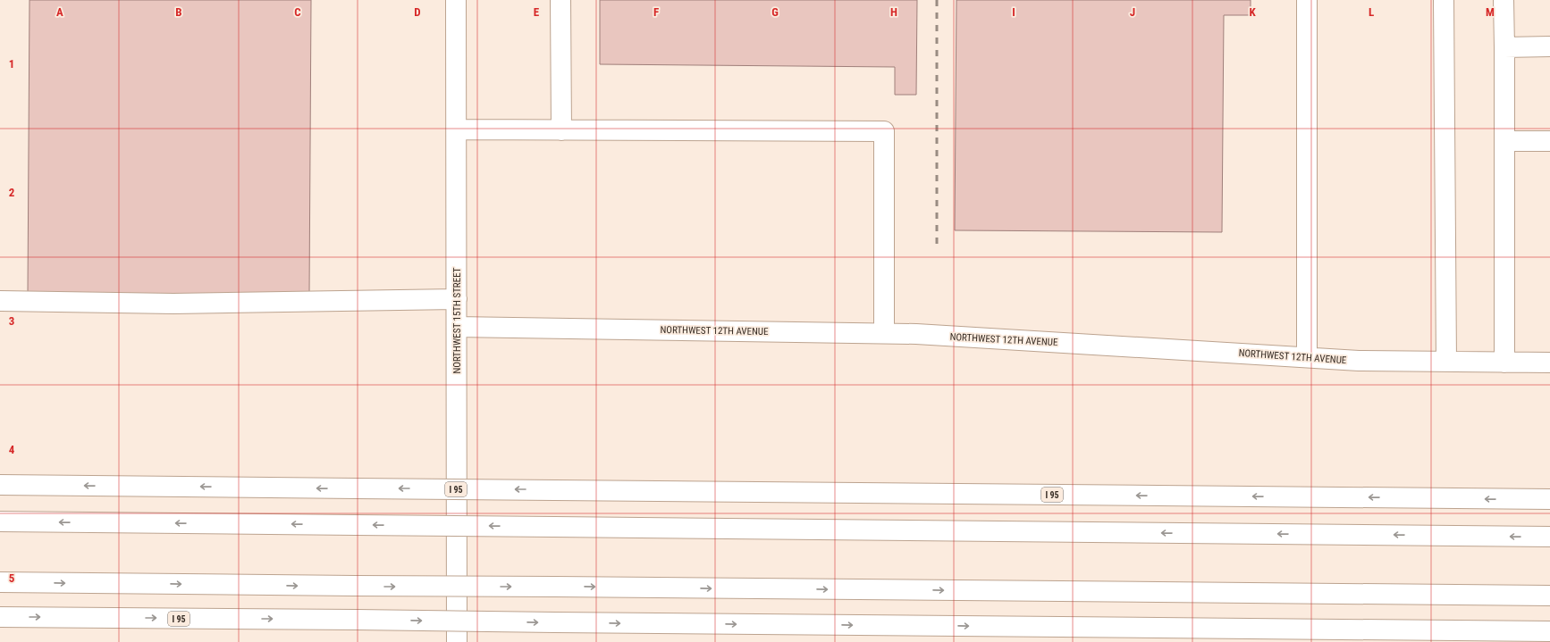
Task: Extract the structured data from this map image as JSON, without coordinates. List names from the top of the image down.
{
  "streets": {
    "main road": ["NORTHWEST 15TH STREET", "NORTHWEST 12TH AVENUE", "I 95"]
  },
  "crossings": [
    ["NORTHWEST 15TH STREET", "NORTHWEST 12TH AVENUE"]
  ],
  "grid": {
    "columns": [
      "A",
      "B",
      "C",
      "D",
      "E",
      "F",
      "G",
      "H",
      "I",
      "J",
      "K",
      "L",
      "M"
    ],
    "rows": [
      "1",
      "2",
      "3",
      "4",
      "5"
    ]
  }
}
